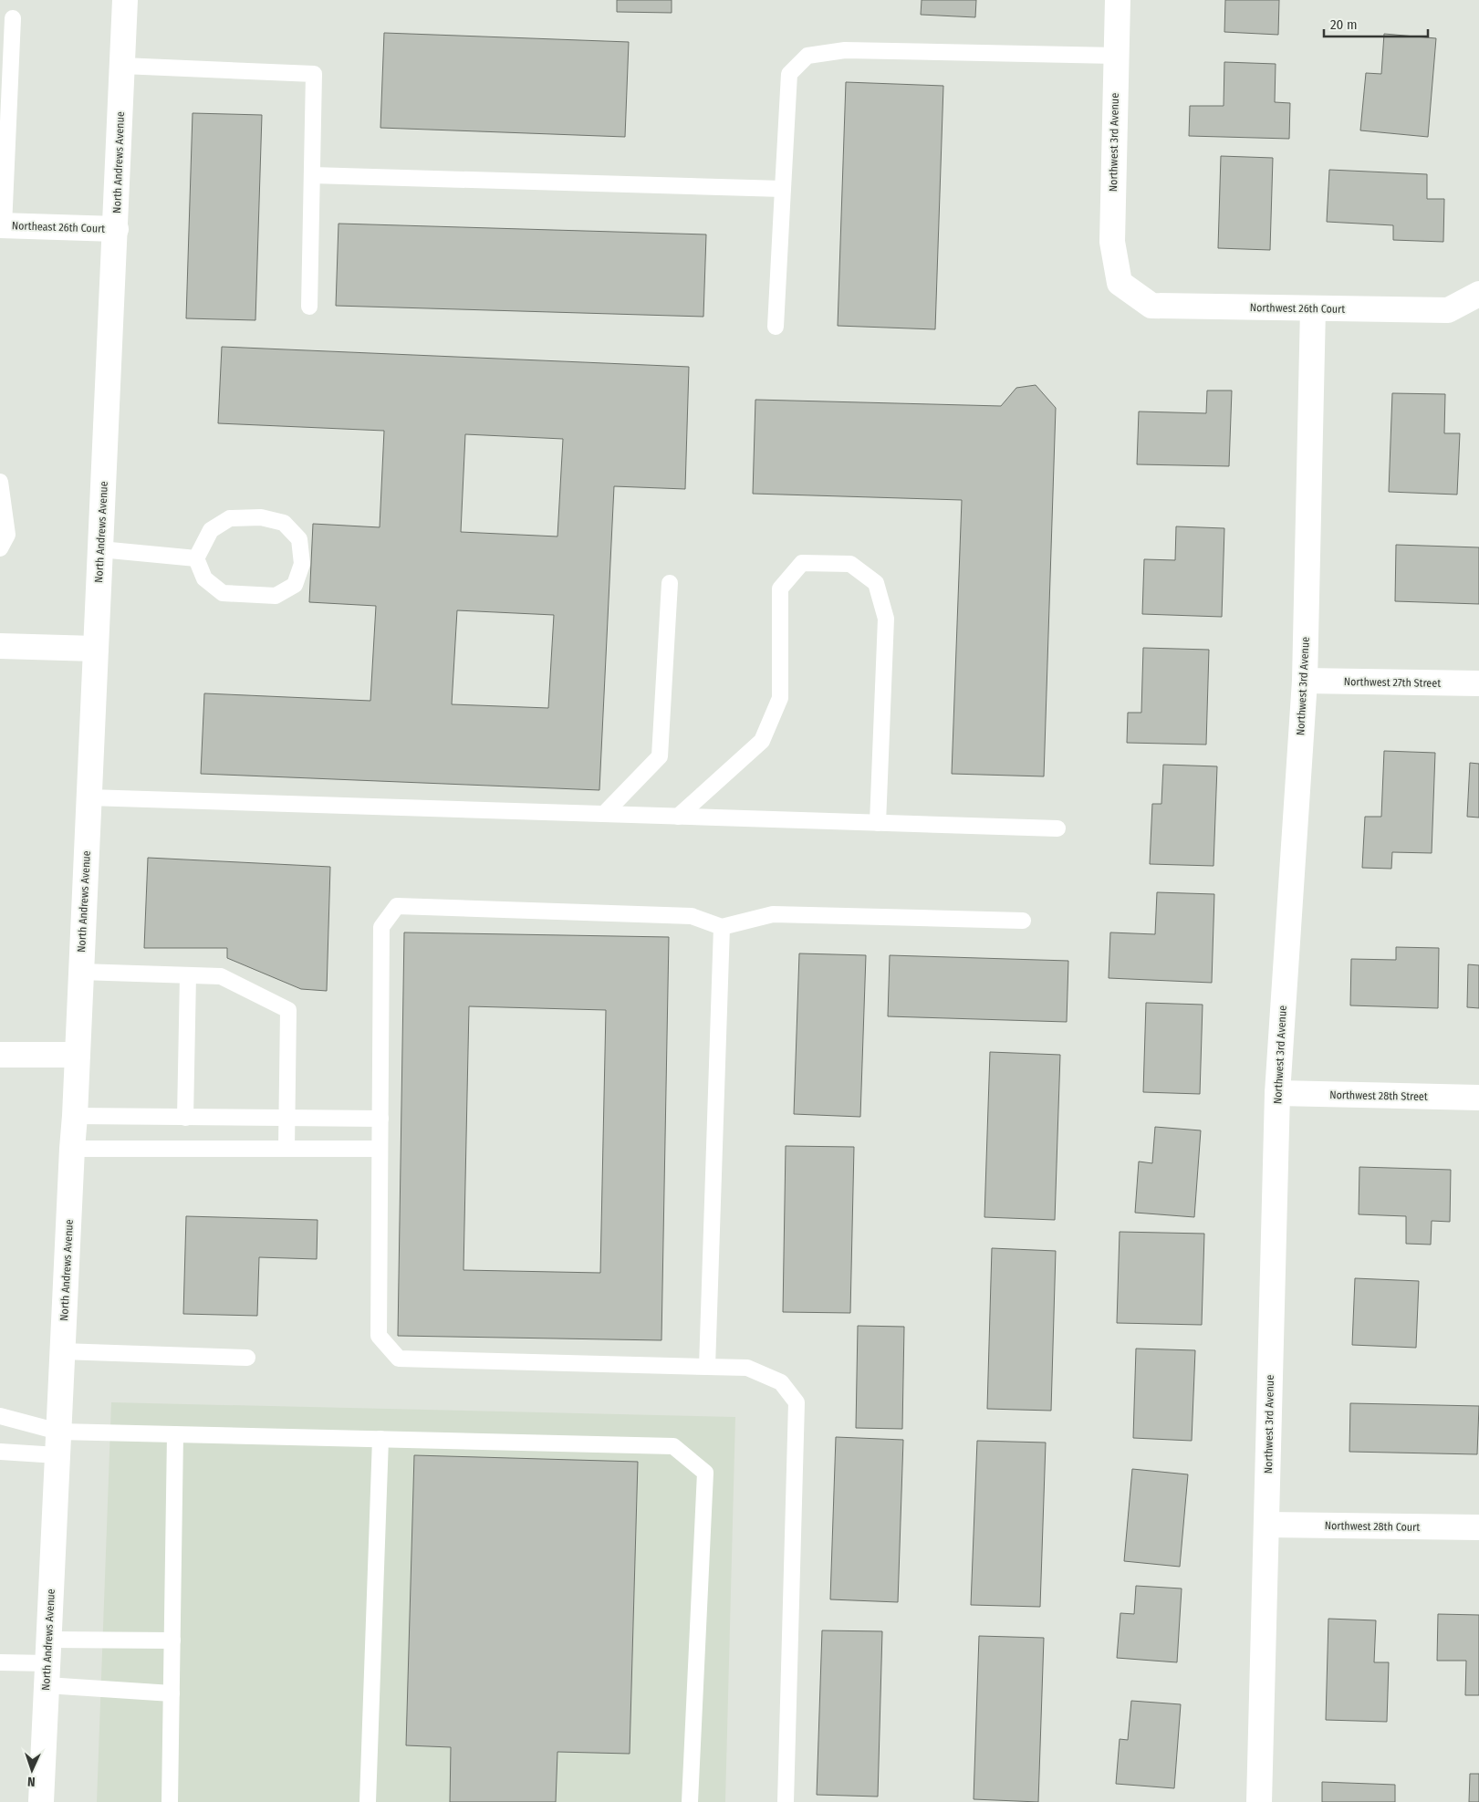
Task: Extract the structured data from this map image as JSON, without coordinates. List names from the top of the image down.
{
  "streets": {
    "street": [
      "Northwest 3rd Avenue",
      "North Andrews Avenue",
      "Northeast 26th Court",
      "Northwest 26th Court",
      "Northwest 27th Street",
      "Northwest 28th Street",
      "Northwest 28th Court"
    ]
  },
  "crossings": [
    ["Northwest 3rd Avenue", "Northwest 26th Court"],
    ["Northwest 3rd Avenue", "Northwest 27th Street"],
    ["Northwest 3rd Avenue", "Northwest 28th Street"],
    ["Northwest 3rd Avenue", "Northwest 28th Court"],
    ["North Andrews Avenue", "Northeast 26th Court"]
  ],
  "scale_bar": "20 m",
  "north": "bottom"
}
